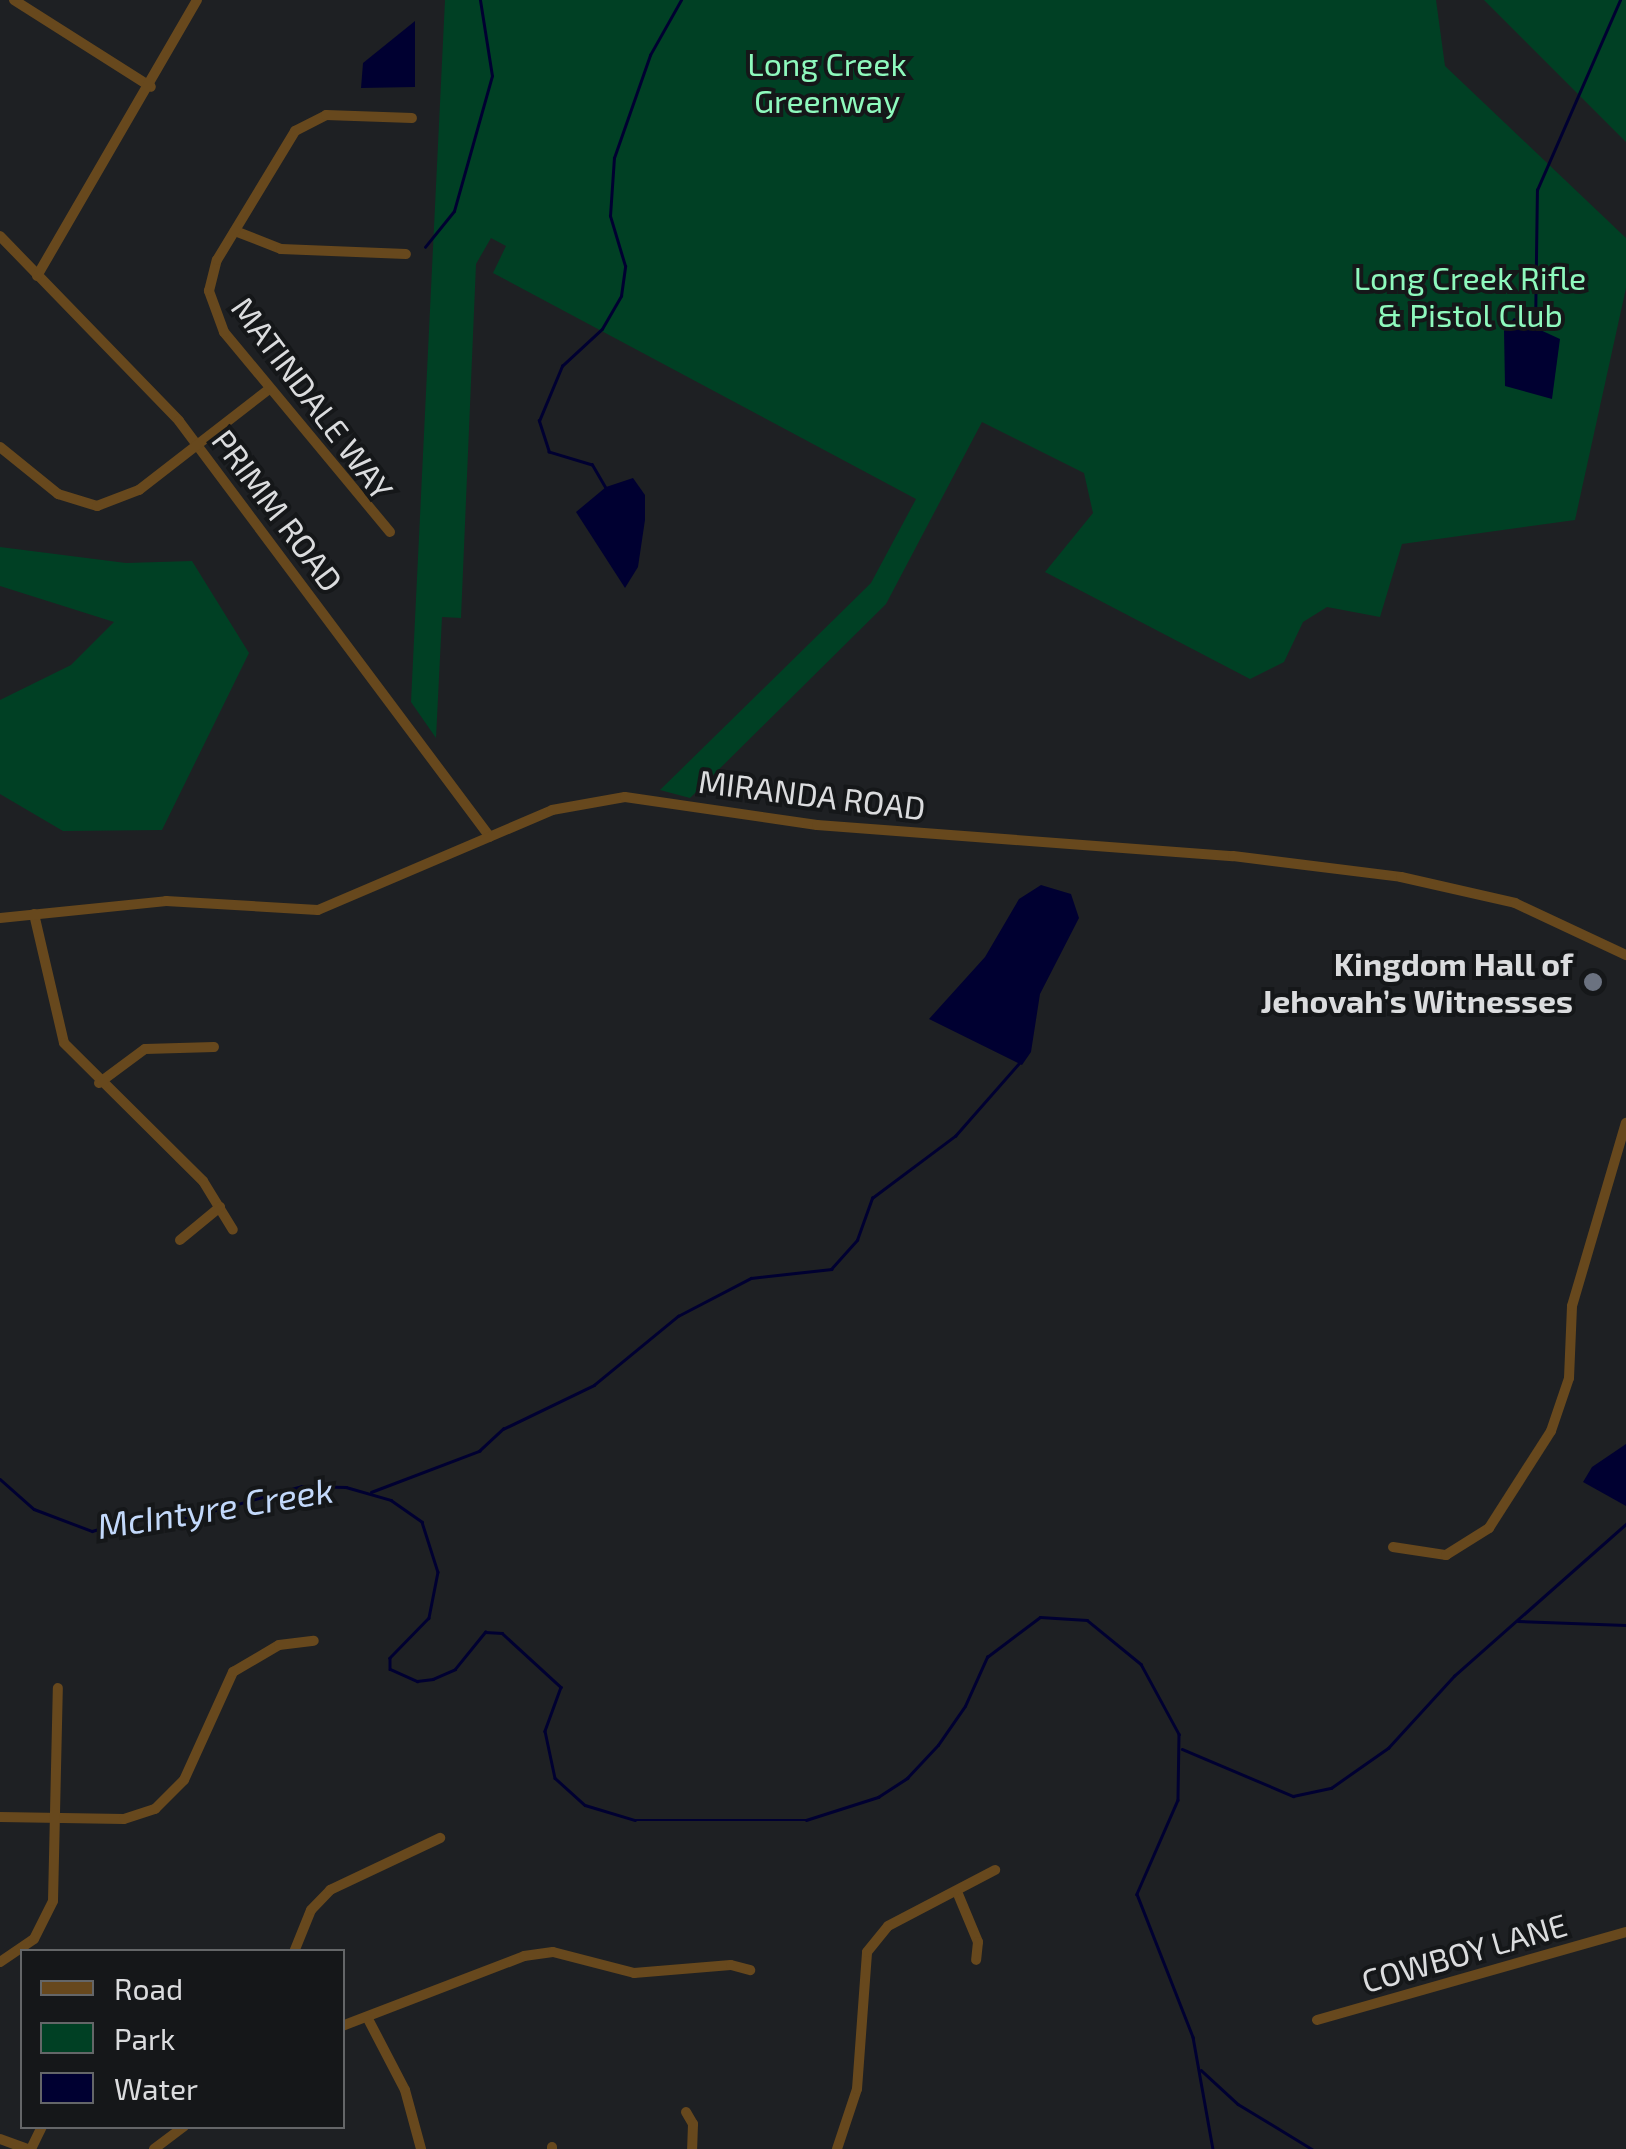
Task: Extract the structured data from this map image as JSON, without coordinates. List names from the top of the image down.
{
  "streets": {
    "street": [
      "MATINDALE WAY",
      "PRIMM ROAD",
      "MIRANDA ROAD",
      "COWBOY LANE"
    ]
  },
  "crossings": [
    ["PRIMM ROAD", "MIRANDA ROAD"]
  ],
  "water": ["McIntyre Creek"],
  "parks": ["Long Creek Greenway", "Long Creek Rifle & Pistol Club"],
  "places": ["Kingdom Hall of Jehovah’s Witnesses"],
  "legend": ["Road", "Park", "Water"]
}
